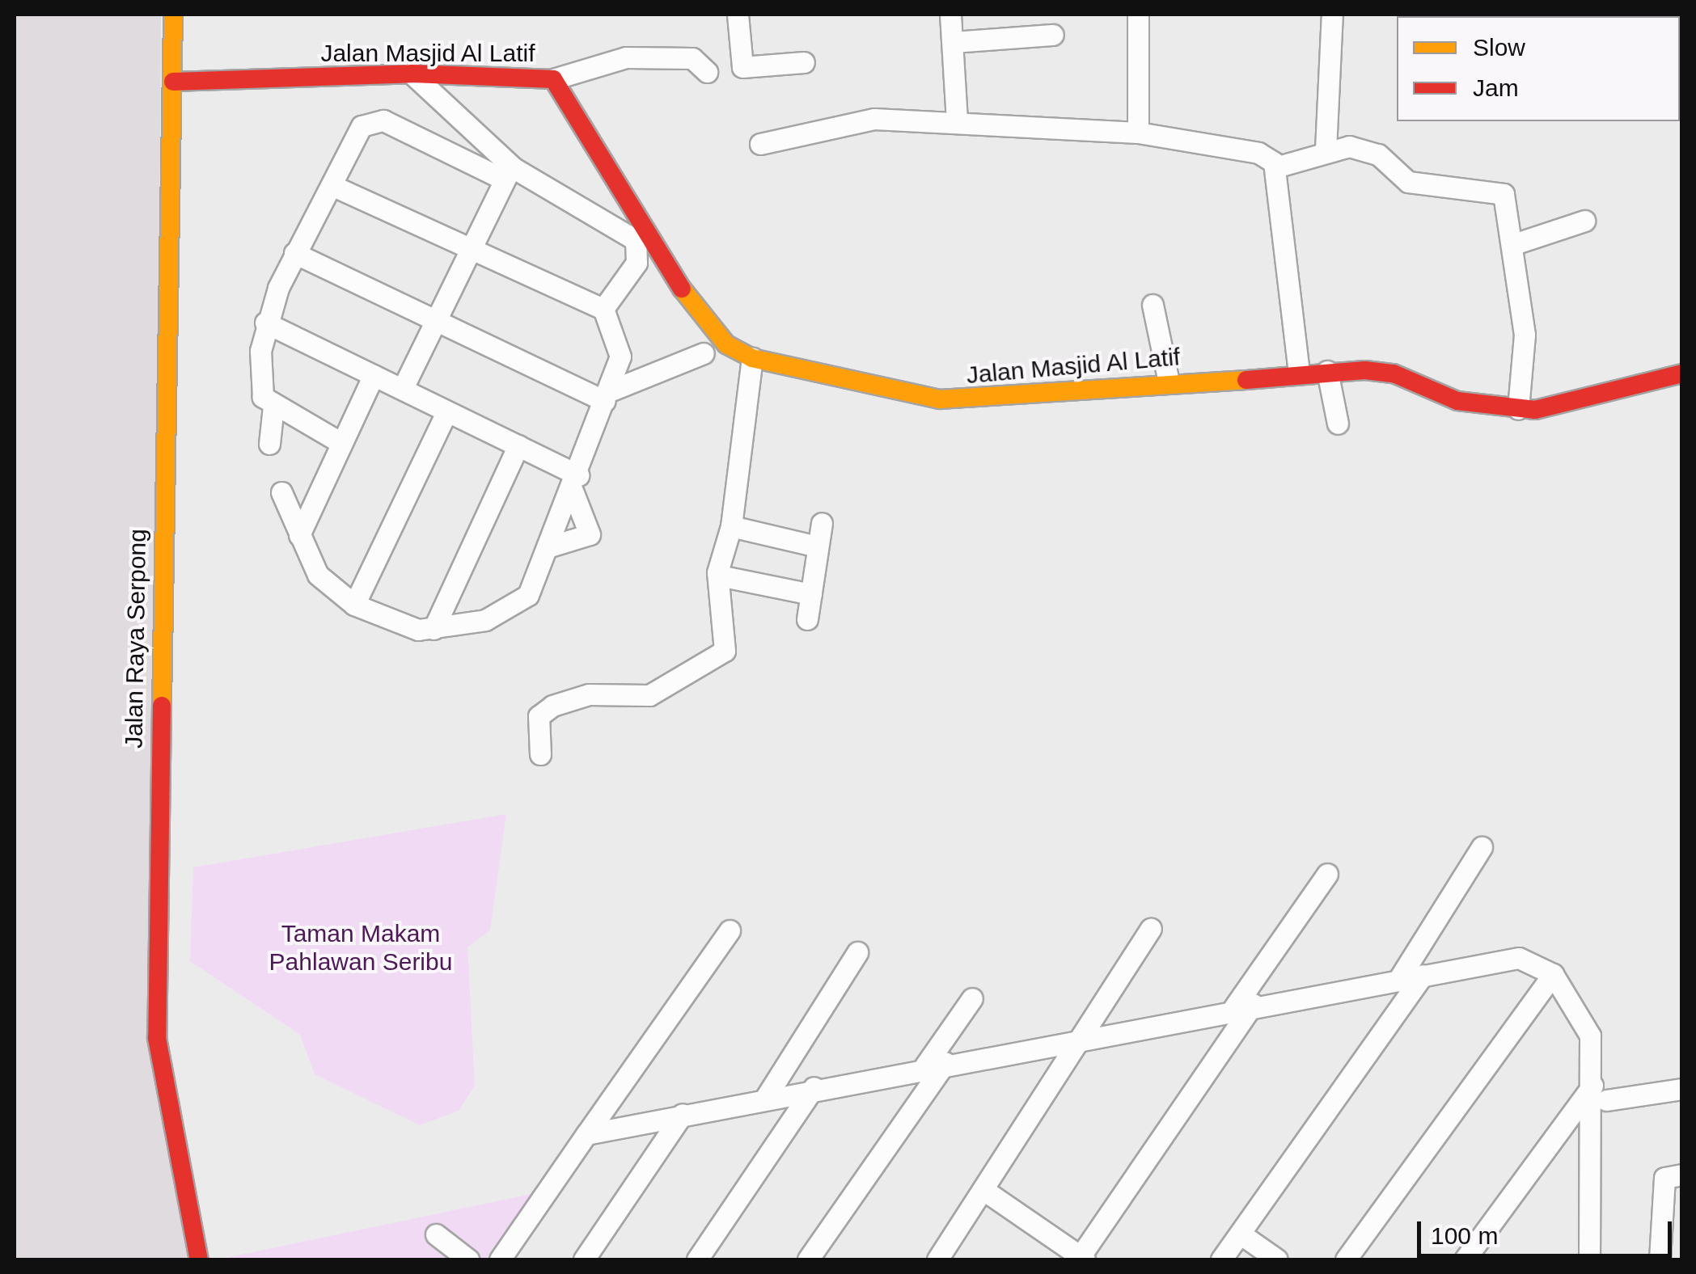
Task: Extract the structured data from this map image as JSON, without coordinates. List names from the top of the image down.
{
  "streets": {
    "street": ["Jalan Masjid Al Latif", "Jalan Raya Serpong"]
  },
  "crossings": [
    ["Jalan Masjid Al Latif", "Jalan Raya Serpong"]
  ],
  "parks": ["Taman Makam Pahlawan Seribu"],
  "legend": ["Slow", "Jam"],
  "scale_bar": "100 m"
}
